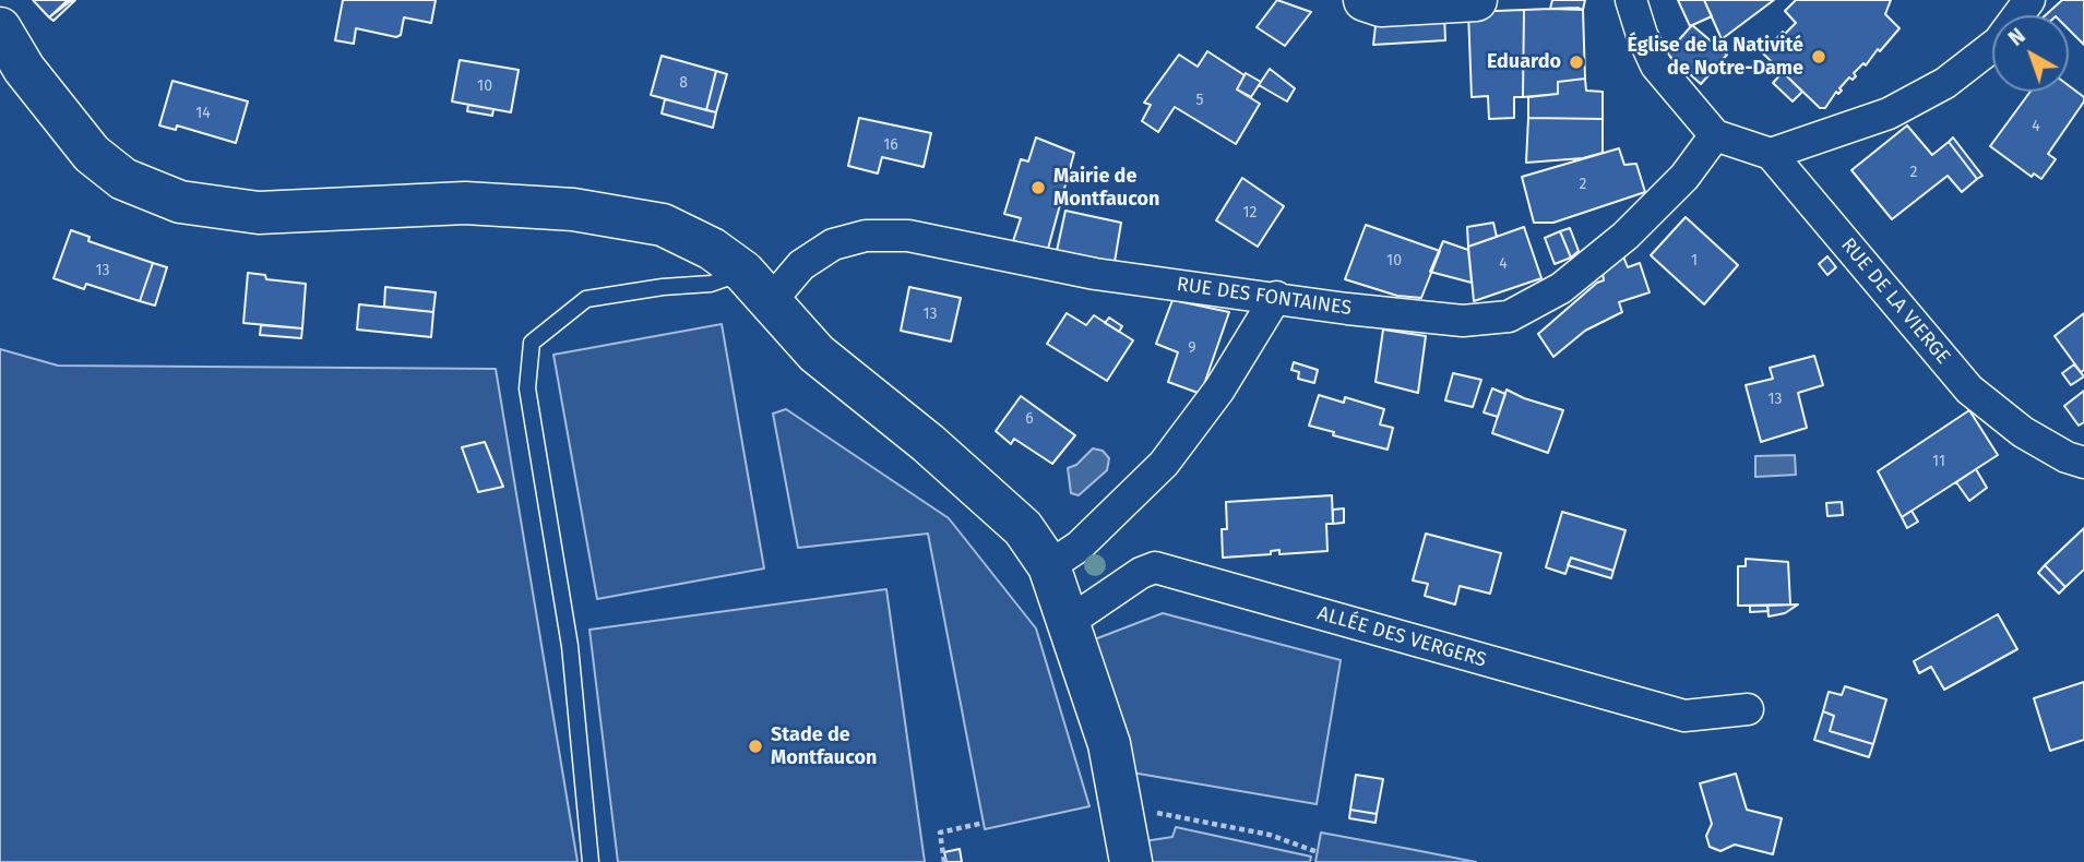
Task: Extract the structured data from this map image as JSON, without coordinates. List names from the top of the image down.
{
  "streets": {
    "street": ["RUE DES FONTAINES", "RUE DE LA VIERGE", "ALLÉE DES VERGERS"]
  },
  "places": [
    "Église de la Nativité de Notre-Dame",
    "Eduardo",
    "Mairie de Montfaucon",
    "Stade de Montfaucon"
  ],
  "house_numbers": [
    "8",
    "10",
    "5",
    "14",
    "4",
    "16",
    "2",
    "2",
    "12",
    "10",
    "1",
    "4",
    "13",
    "13",
    "9",
    "13",
    "6",
    "11"
  ],
  "north": "top left"
}
